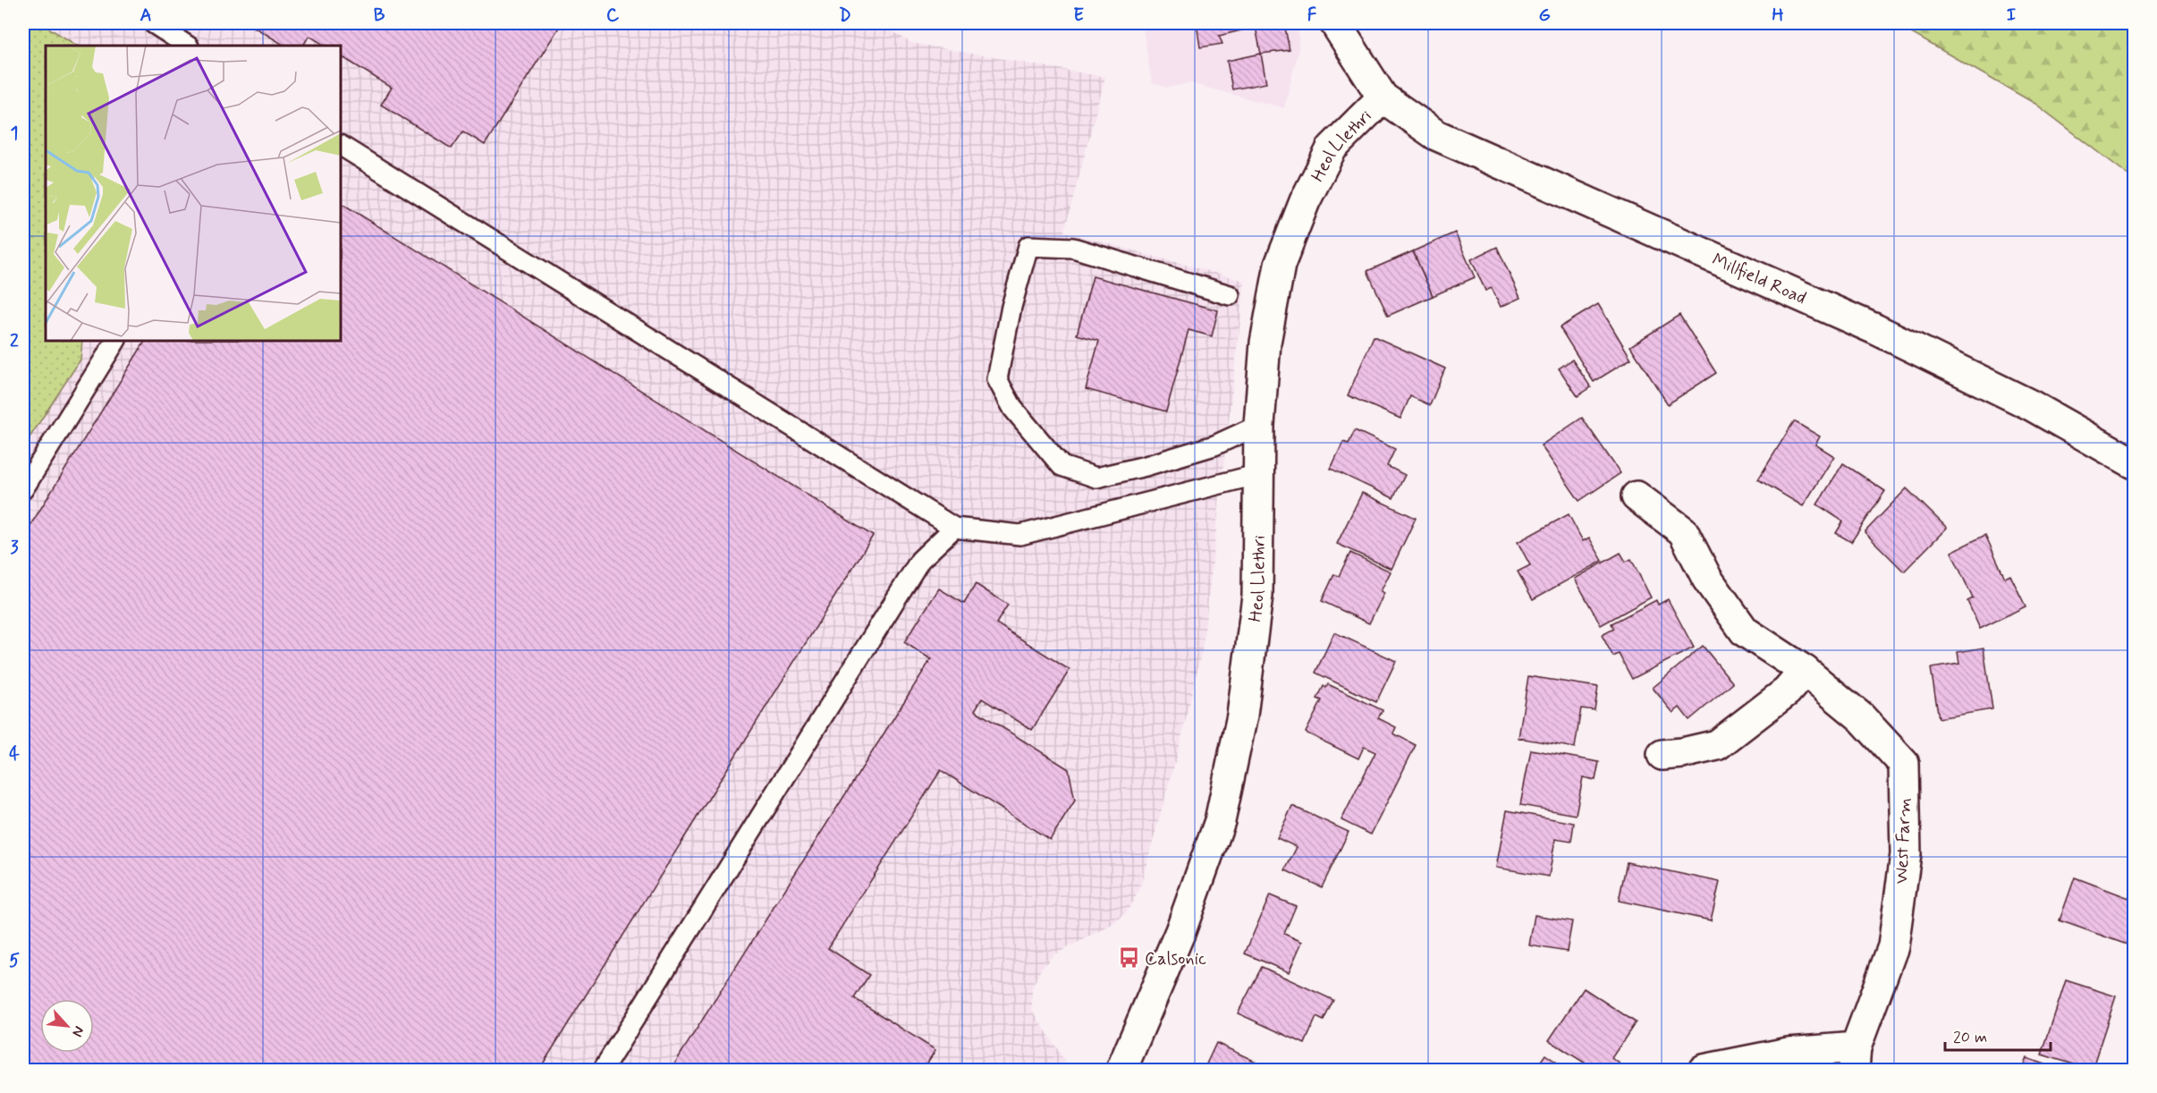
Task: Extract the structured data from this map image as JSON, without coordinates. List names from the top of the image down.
{
  "streets": {
    "main road": ["Heol Llethri", "Millfield Road", "West Farm"]
  },
  "crossings": [
    ["Heol Llethri", "Millfield Road"]
  ],
  "places": {
    "bus stop": ["Calsonic"]
  },
  "scale_bar": "20 m",
  "north": "bottom right",
  "grid": {
    "columns": [
      "A",
      "B",
      "C",
      "D",
      "E",
      "F",
      "G",
      "H",
      "I"
    ],
    "rows": [
      "1",
      "2",
      "3",
      "4",
      "5"
    ]
  }
}
